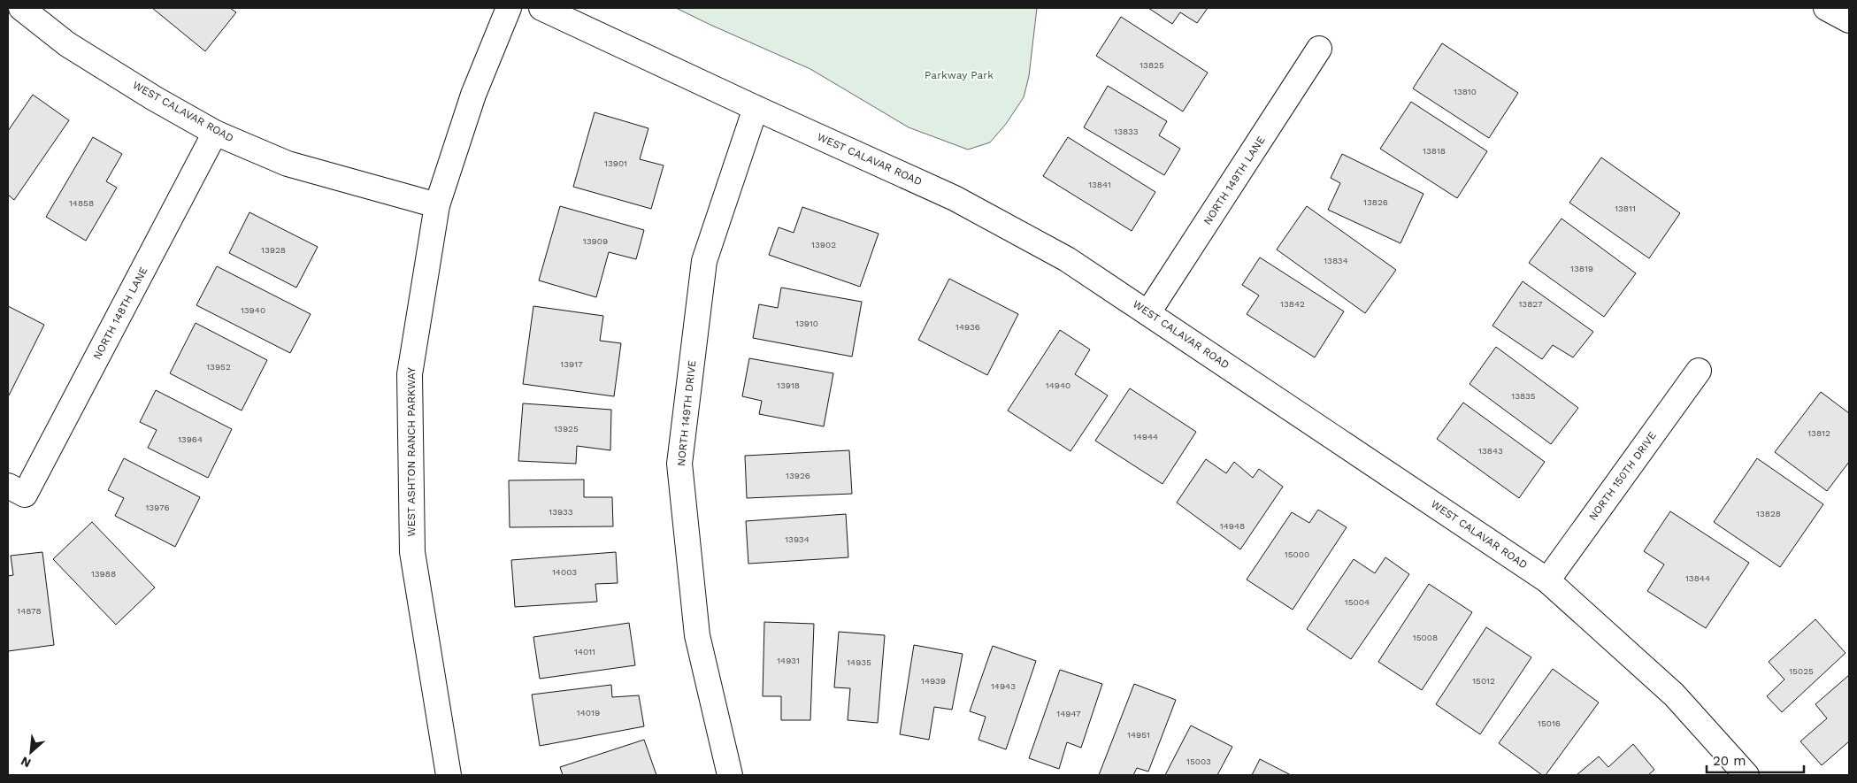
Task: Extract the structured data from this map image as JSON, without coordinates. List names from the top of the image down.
{
  "streets": {
    "street": [
      "WEST CALAVAR ROAD",
      "NORTH 149TH LANE",
      "NORTH 148TH LANE",
      "NORTH 149TH DRIVE",
      "WEST ASHTON RANCH PARKWAY",
      "NORTH 150TH DRIVE"
    ]
  },
  "crossings": [
    ["WEST CALAVAR ROAD", "NORTH 149TH LANE"],
    ["WEST CALAVAR ROAD", "NORTH 148TH LANE"],
    ["WEST CALAVAR ROAD", "NORTH 149TH DRIVE"],
    ["WEST CALAVAR ROAD", "WEST ASHTON RANCH PARKWAY"],
    ["WEST CALAVAR ROAD", "NORTH 150TH DRIVE"]
  ],
  "parks": ["Parkway Park"],
  "house_numbers": [
    "13825",
    "13810",
    "13833",
    "13818",
    "13901",
    "13841",
    "13826",
    "14858",
    "13811",
    "13909",
    "13902",
    "13928",
    "13834",
    "13819",
    "13842",
    "13827",
    "13940",
    "13910",
    "14936",
    "13917",
    "13952",
    "13918",
    "14940",
    "13835",
    "13925",
    "13812",
    "14944",
    "13964",
    "13843",
    "13926",
    "13976",
    "13933",
    "13828",
    "14948",
    "13934",
    "15000",
    "14003",
    "13988",
    "13844",
    "15004",
    "14878",
    "15008",
    "14011",
    "14931",
    "14935",
    "15025",
    "14939",
    "15012",
    "14943",
    "14019",
    "14947",
    "15016",
    "14951",
    "15003"
  ],
  "scale_bar": "20 m",
  "north": "bottom left"
}
